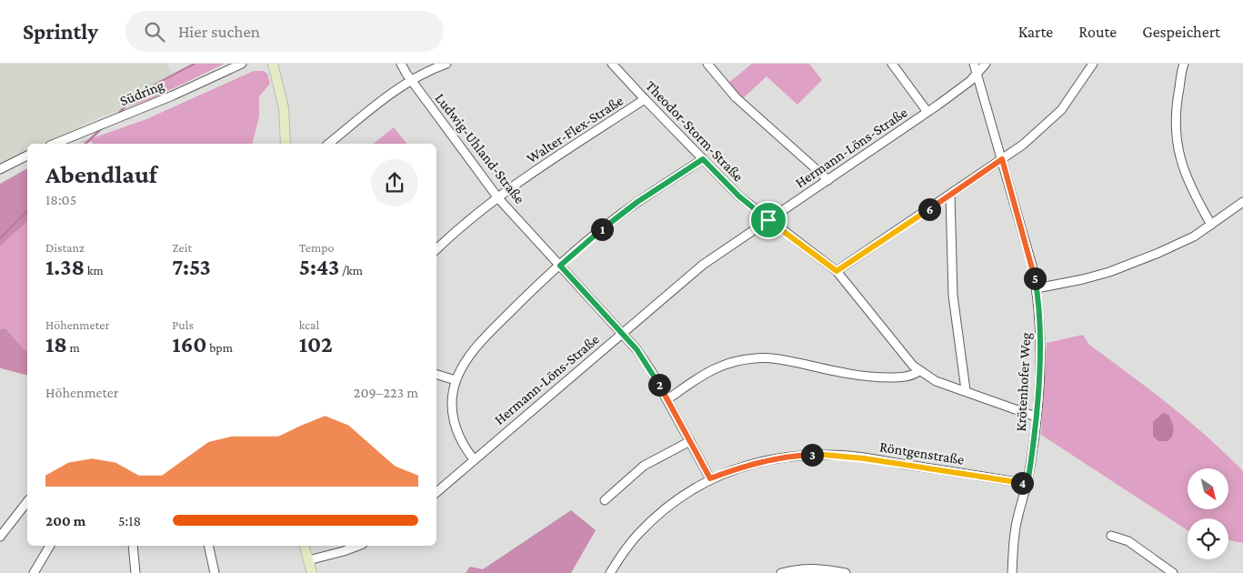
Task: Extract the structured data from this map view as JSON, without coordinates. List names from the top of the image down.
{
  "streets": {
    "street": [
      "Südring",
      "Walter-Flex-Straße",
      "Theodor-Storm-Straße",
      "Hermann-Löns-Straße",
      "Ludwig-Uhland-Straße",
      "Krötenhofer Weg",
      "Röntgenstraße"
    ]
  },
  "crossings": [
    ["Walter-Flex-Straße", "Theodor-Storm-Straße"],
    ["Walter-Flex-Straße", "Ludwig-Uhland-Straße"],
    ["Theodor-Storm-Straße", "Hermann-Löns-Straße"],
    ["Theodor-Storm-Straße", "Krötenhofer Weg"],
    ["Hermann-Löns-Straße", "Ludwig-Uhland-Straße"],
    ["Hermann-Löns-Straße", "Krötenhofer Weg"],
    ["Ludwig-Uhland-Straße", "Röntgenstraße"],
    ["Krötenhofer Weg", "Röntgenstraße"]
  ],
  "north": "bottom right",
  "page": {
    "header": "Sprintly",
    "search": "Hier suchen",
    "nav": ["Karte", "Route", "Gespeichert"],
    "heading": ["Abendlauf", "18:05"],
    "pins": [
      "6",
      "1",
      "5",
      "2",
      "3",
      "4"
    ],
    "stats": [
      ["Distanz", "1.38 km"],
      ["Zeit", "7:53"],
      ["Tempo", "5:43 /km"],
      ["Höhenmeter", "18 m"],
      ["Puls", "160 bpm"],
      ["kcal", "102"]
    ],
    "chart": ["Höhenmeter", "209–223 m"],
    "list": [
      {
        "name": "200 m",
        "note": "5:18"
      }
    ]
  }
}
